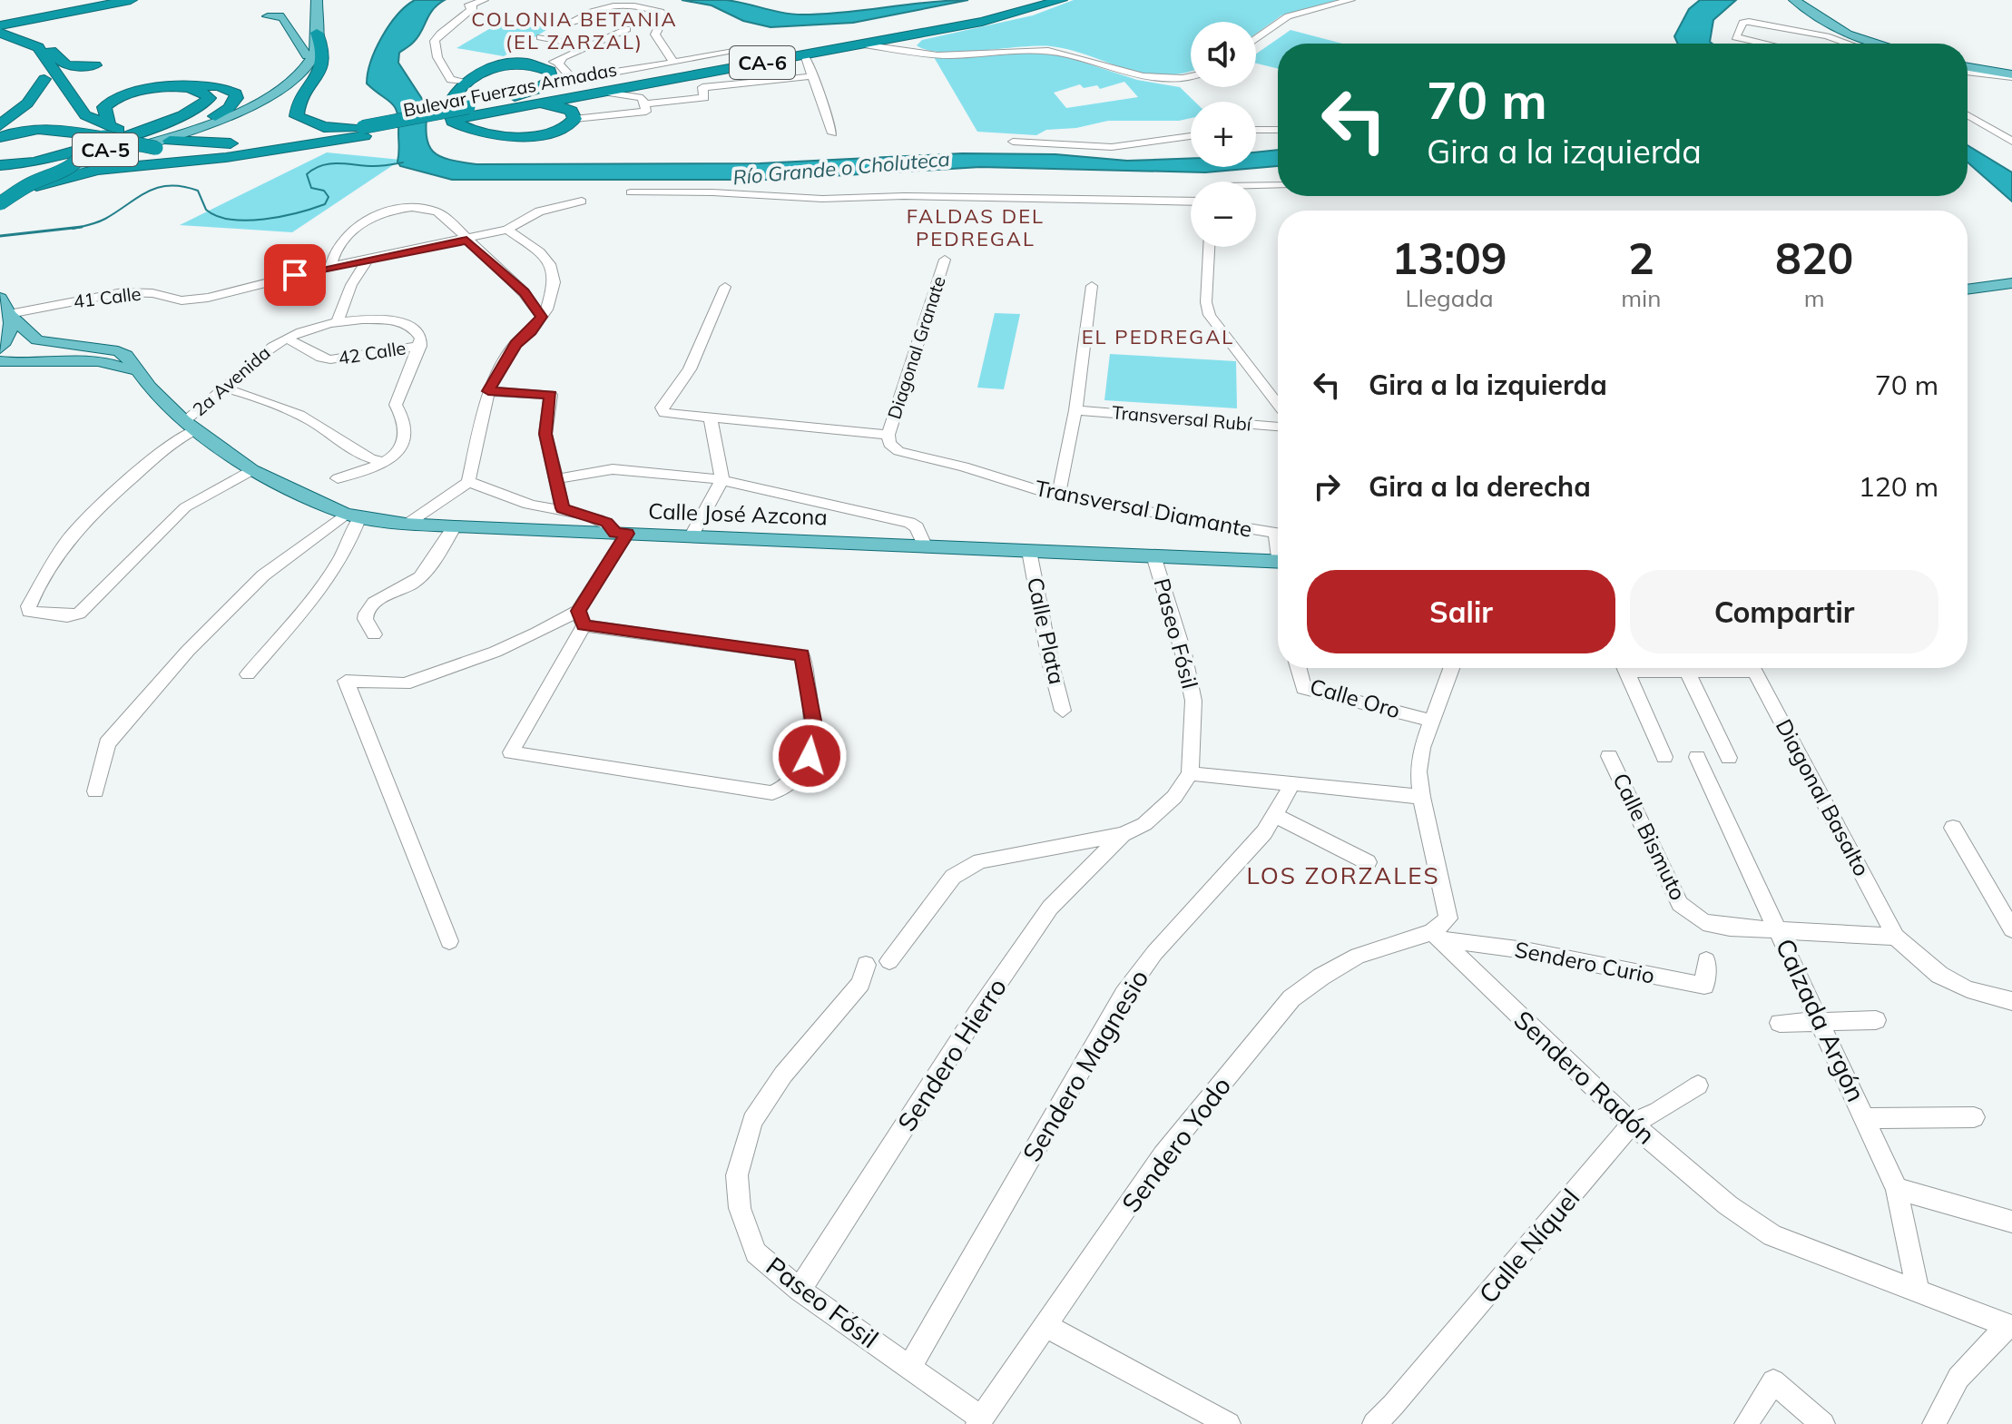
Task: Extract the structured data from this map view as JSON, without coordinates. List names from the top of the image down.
{
  "streets": {
    "highway": ["CA-6", "Bulevar Fuerzas Armadas"],
    "main road": ["CA-5", "Calle José Azcona"],
    "street": [
      "41 Calle",
      "Diagonal Granate",
      "42 Calle",
      "2a Avenida",
      "Transversal Rubí",
      "Transversal Diamante",
      "Calle Plata",
      "Paseo Fósil",
      "Calle Oro",
      "Diagonal Basalto",
      "Calle Bismuto",
      "Sendero Curio",
      "Calzada Argón",
      "Sendero Hierro",
      "Sendero Magnesio",
      "Sendero Radón",
      "Sendero Yodo",
      "Calle Níquel"
    ]
  },
  "crossings": [
    ["Bulevar Fuerzas Armadas", "CA-5"],
    ["41 Calle", "Calle José Azcona"],
    ["Diagonal Granate", "Transversal Diamante"],
    ["42 Calle", "2a Avenida"],
    ["2a Avenida", "Calle José Azcona"],
    ["Calle José Azcona", "Calle Plata"],
    ["Calle José Azcona", "Paseo Fósil"],
    ["Paseo Fósil", "Sendero Hierro"],
    ["Paseo Fósil", "Sendero Magnesio"],
    ["Paseo Fósil", "Sendero Yodo"],
    ["Diagonal Basalto", "Calle Bismuto"],
    ["Calle Bismuto", "Calzada Argón"],
    ["Sendero Curio", "Sendero Radón"],
    ["Sendero Curio", "Sendero Yodo"],
    ["Calzada Argón", "Sendero Radón"],
    ["Sendero Radón", "Sendero Yodo"],
    ["Sendero Radón", "Calle Níquel"]
  ],
  "districts": [
    "COLONIA BETANIA (EL ZARZAL)",
    "FALDAS DEL PEDREGAL",
    "EL PEDREGAL",
    "LOS ZORZALES"
  ],
  "water": ["Río Grande o Choluteca"],
  "page": {
    "map_buttons": ["+", "−"],
    "turn": ["70 m", "Gira a la izquierda"],
    "eta": [
      "13:09",
      "Llegada",
      "2",
      "min",
      "820",
      "m"
    ],
    "list": [
      {
        "name": "Gira a la izquierda",
        "value": "70 m"
      },
      {
        "name": "Gira a la derecha",
        "value": "120 m"
      }
    ],
    "buttons": ["Salir", "Compartir"]
  }
}
